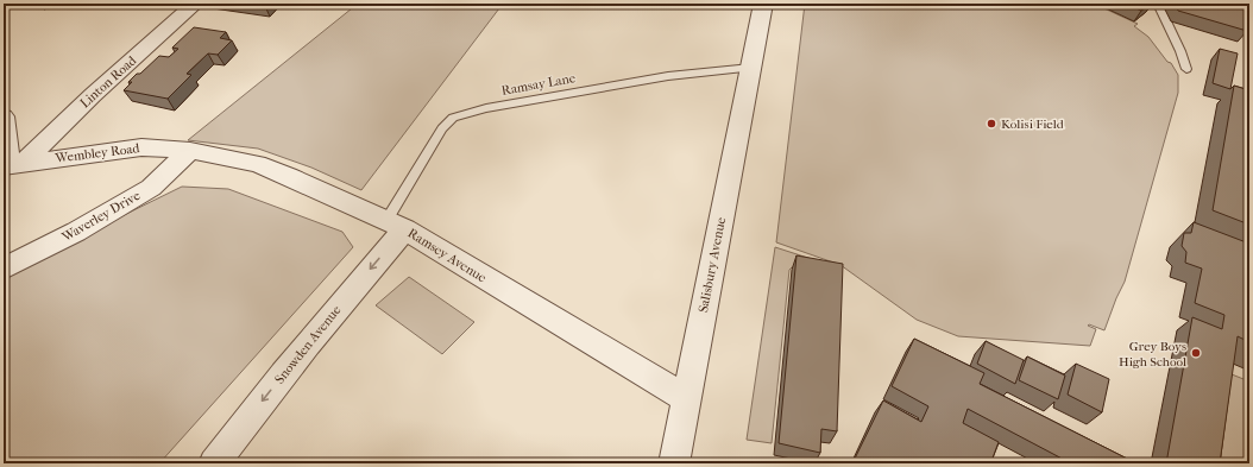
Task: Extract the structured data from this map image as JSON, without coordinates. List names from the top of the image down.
{
  "streets": {
    "street": [
      "Linton Road",
      "Wembley Road",
      "Waverley Drive",
      "Ramsey Avenue",
      "Salisbury Avenue",
      "Snowden Avenue"
    ],
    "lane": ["Ramsay Lane"]
  },
  "crossings": [
    ["Linton Road", "Wembley Road"],
    ["Ramsay Lane", "Ramsey Avenue"],
    ["Ramsay Lane", "Salisbury Avenue"],
    ["Ramsay Lane", "Snowden Avenue"],
    ["Wembley Road", "Waverley Drive"],
    ["Wembley Road", "Ramsey Avenue"],
    ["Waverley Drive", "Ramsey Avenue"],
    ["Ramsey Avenue", "Salisbury Avenue"],
    ["Ramsey Avenue", "Snowden Avenue"]
  ],
  "one_way": ["Snowden Avenue"],
  "places": ["Kolisi Field", "Grey Boys High School"]
}
